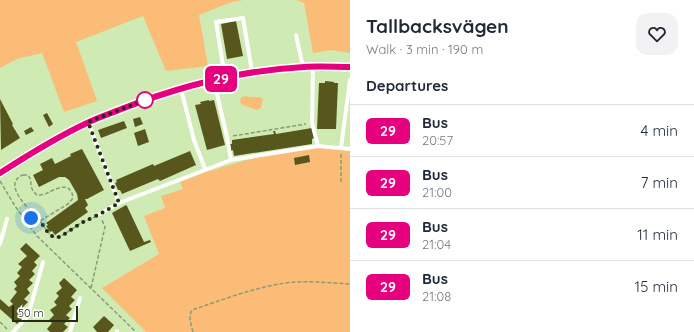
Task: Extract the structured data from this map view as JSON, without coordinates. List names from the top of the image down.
{
  "lines": ["bus line 29"],
  "scale_bar": "50 m",
  "page": {
    "on_map": "29",
    "heading": [
      ["Tallbacksvägen", "Walk · 3 min · 190 m"],
      "Departures"
    ],
    "list": [
      {
        "mark": "29",
        "name": "Bus",
        "note": "20:57",
        "value": "4 min"
      },
      {
        "mark": "29",
        "name": "Bus",
        "note": "21:00",
        "value": "7 min"
      },
      {
        "mark": "29",
        "name": "Bus",
        "note": "21:04",
        "value": "11 min"
      },
      {
        "mark": "29",
        "name": "Bus",
        "note": "21:08",
        "value": "15 min"
      }
    ],
    "scale": "50 m"
  }
}
